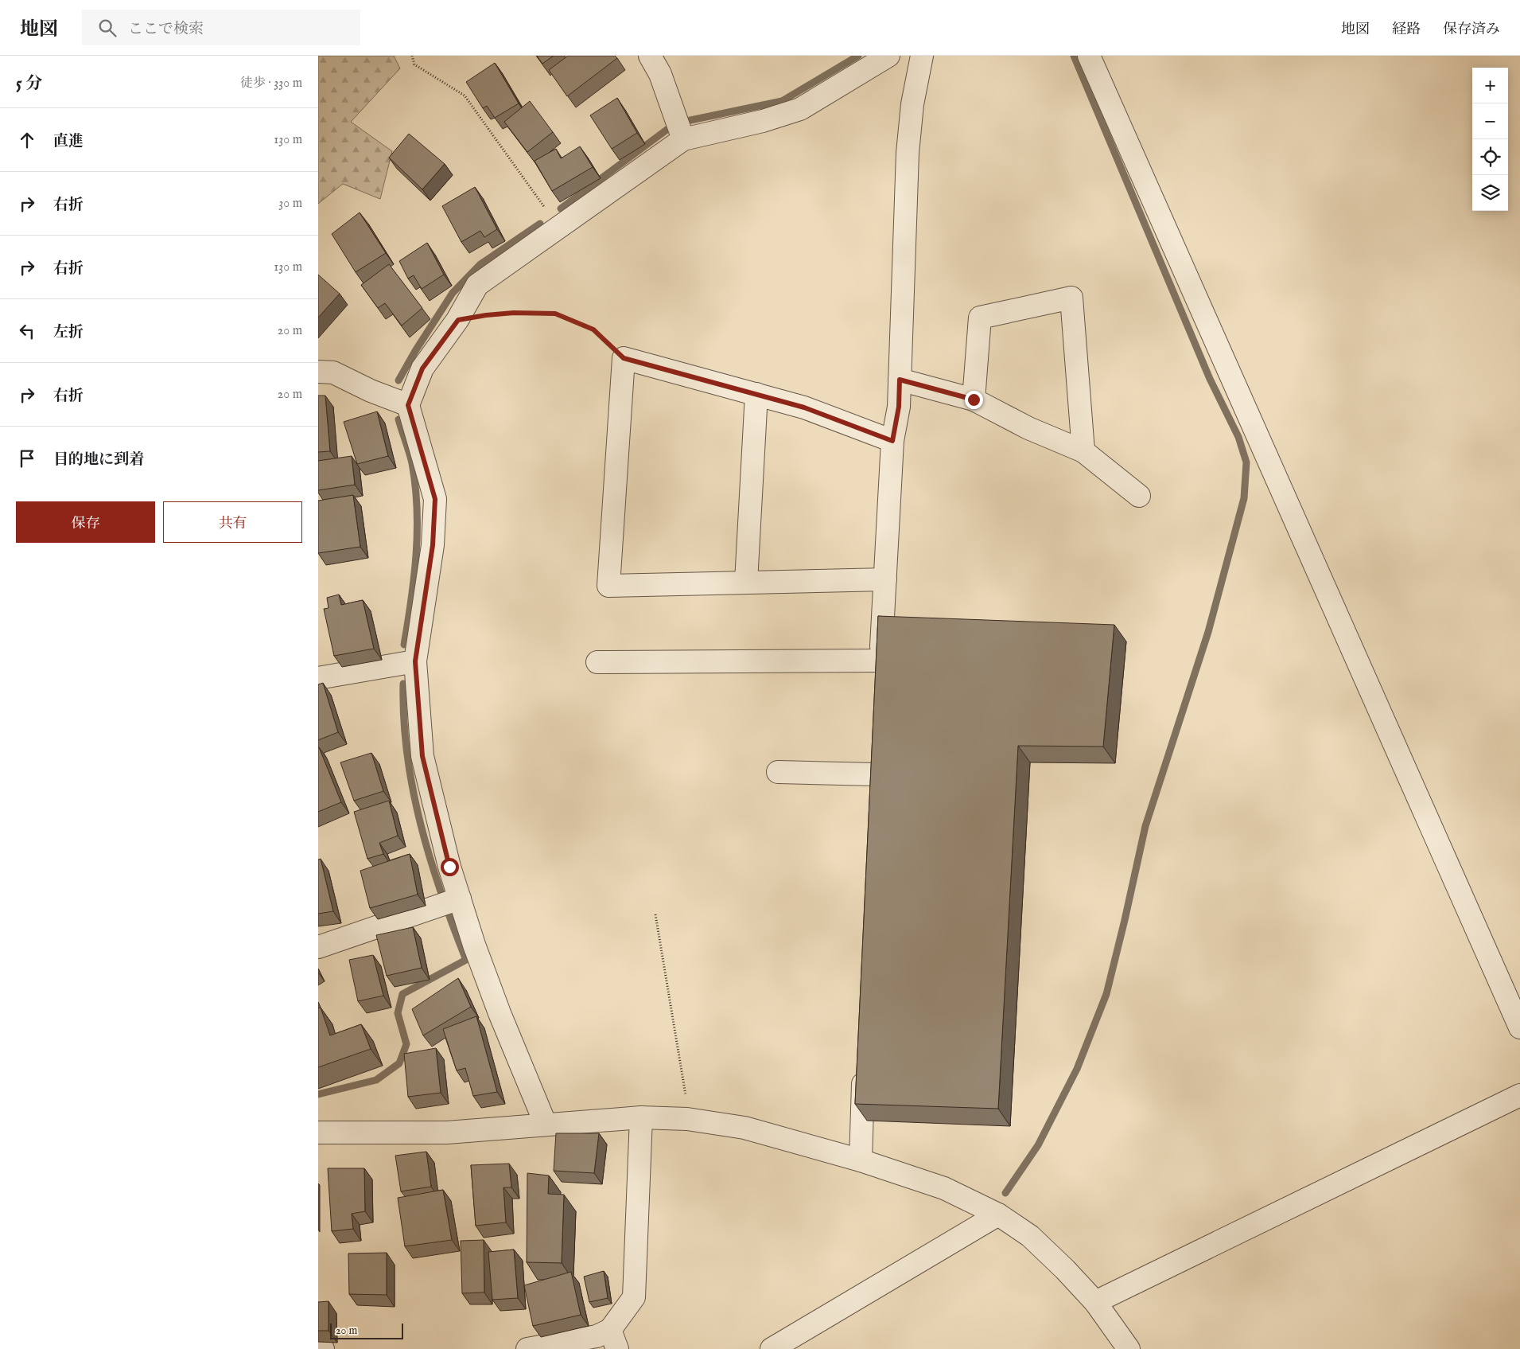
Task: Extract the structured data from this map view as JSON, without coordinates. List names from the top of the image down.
{
  "scale_bar": "20 m",
  "page": {
    "header": "地図",
    "search": "ここで検索",
    "nav": ["地図", "経路", "保存済み"],
    "heading": ["5 分", "徒歩 · 330 m"],
    "map_buttons": ["+", "−"],
    "list": [
      ["直進", "130 m"],
      ["右折", "30 m"],
      ["右折", "130 m"],
      ["左折", "20 m"],
      ["右折", "20 m"],
      "目的地に到着"
    ],
    "buttons": ["保存", "共有"],
    "scale": "20 m"
  }
}
